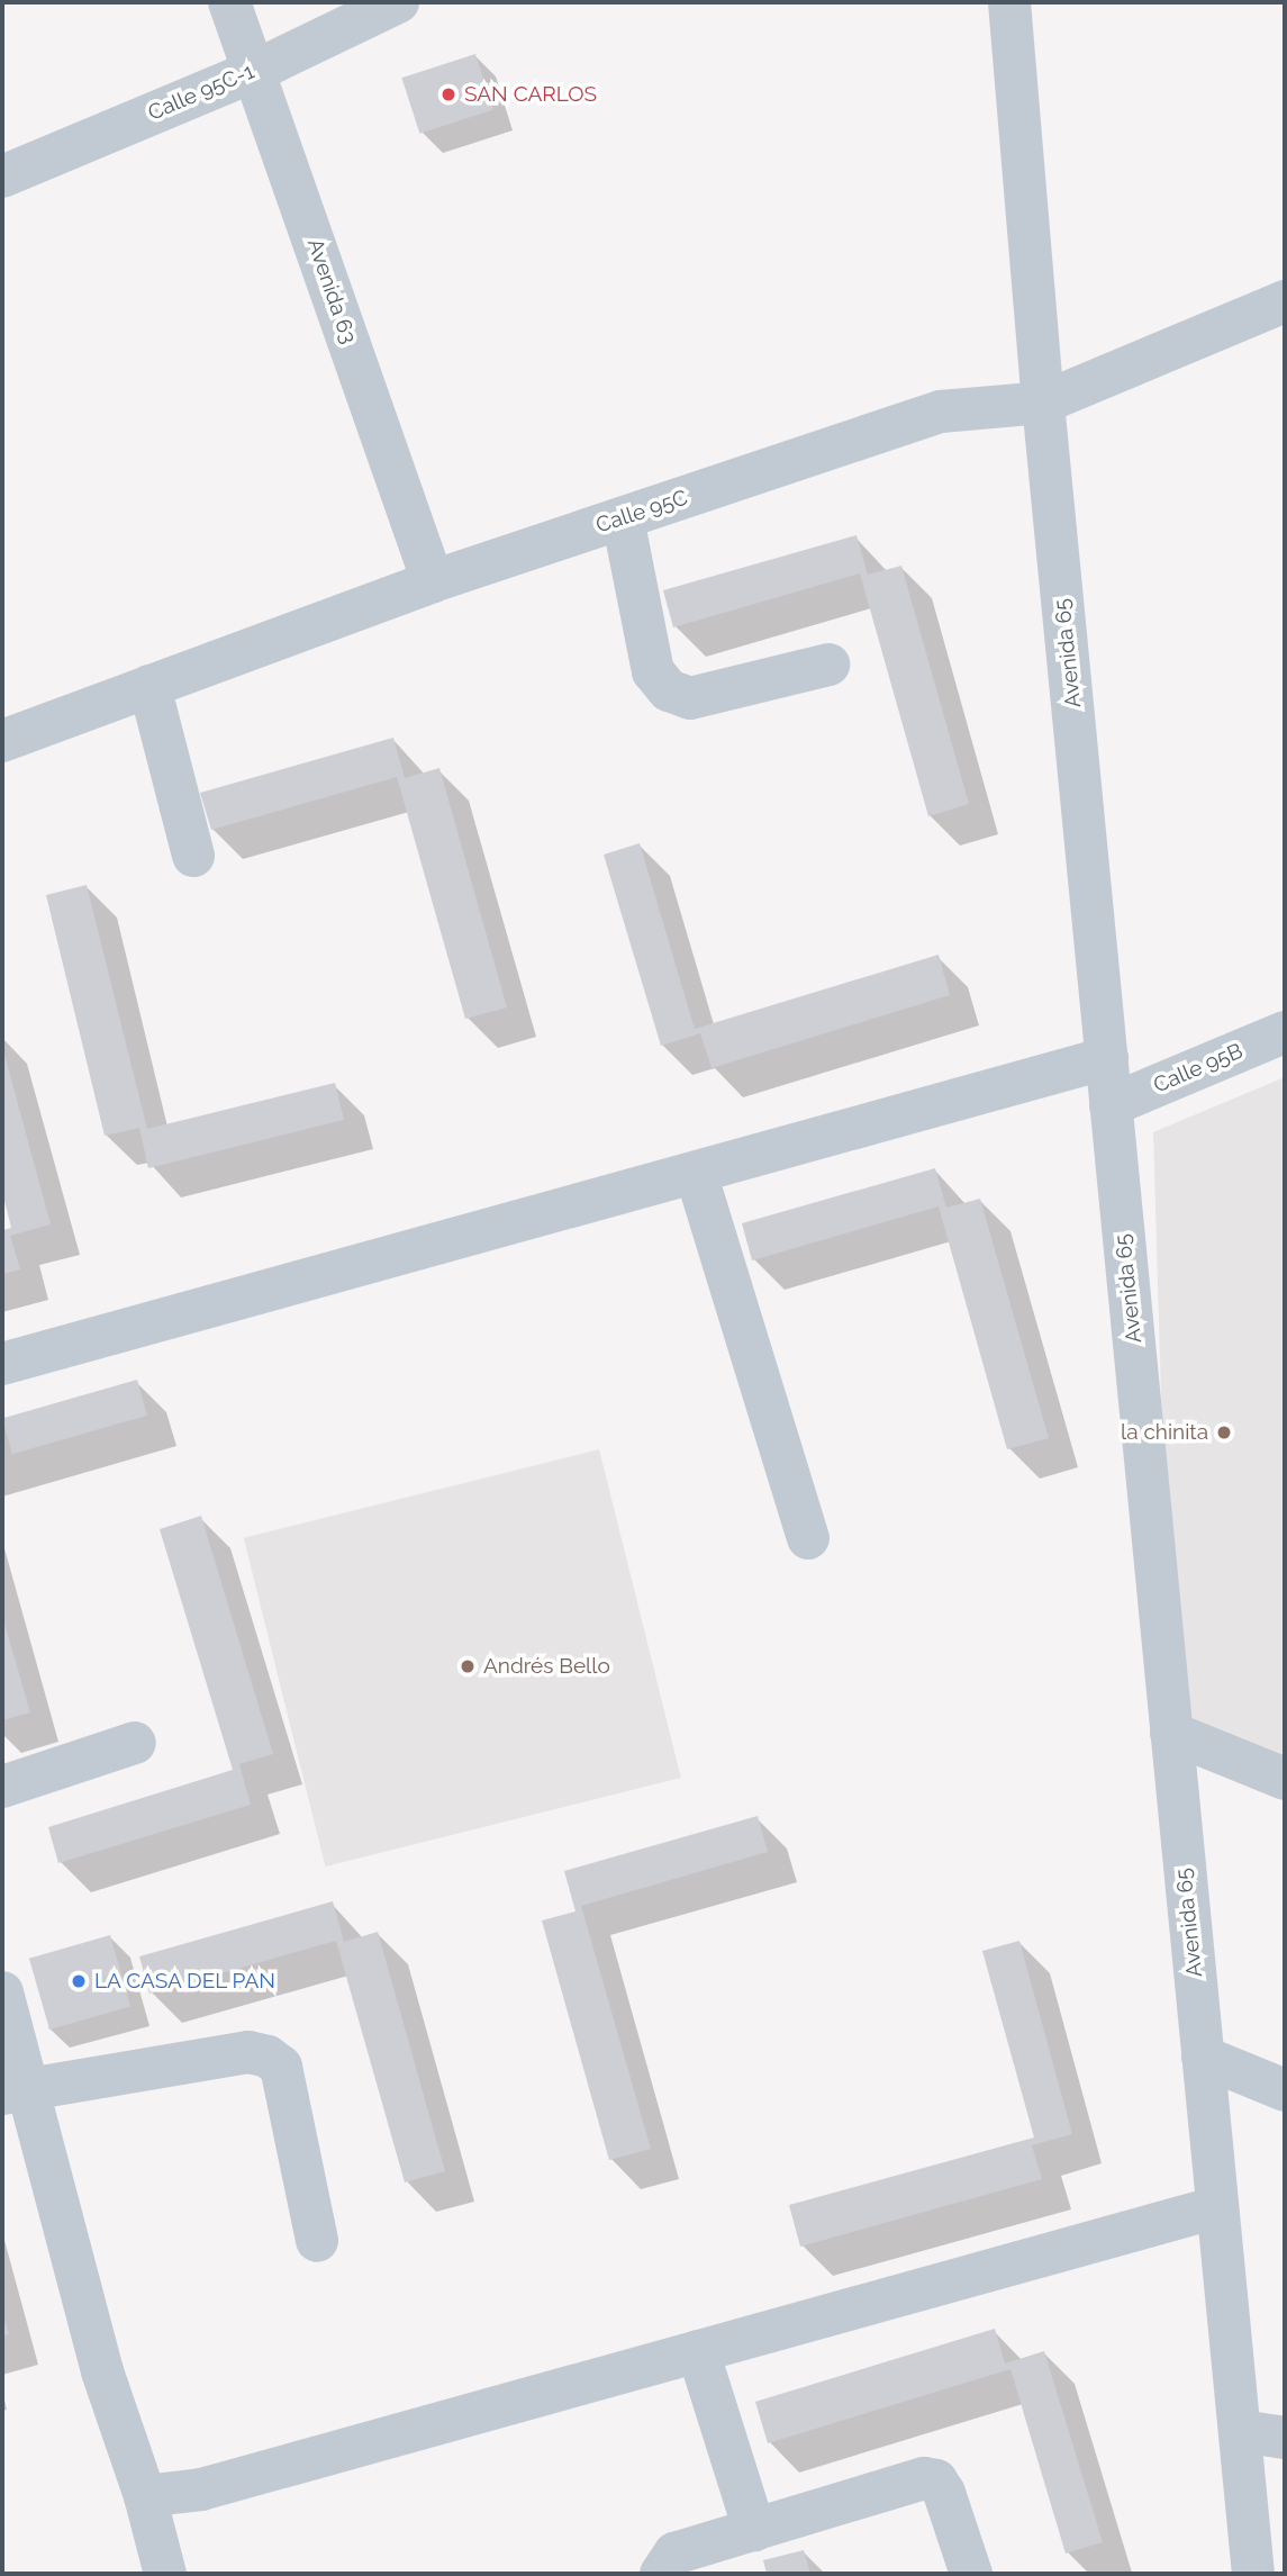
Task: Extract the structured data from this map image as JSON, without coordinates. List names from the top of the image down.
{
  "streets": {
    "street": [
      "Calle 95C-1",
      "Avenida 63",
      "Calle 95C",
      "Avenida 65",
      "Calle 95B"
    ]
  },
  "crossings": [
    ["Calle 95C-1", "Avenida 63"],
    ["Avenida 63", "Calle 95C"],
    ["Calle 95C", "Avenida 65"],
    ["Avenida 65", "Calle 95B"]
  ],
  "places": [
    "SAN CARLOS",
    "la chinita",
    "Andrés Bello",
    "LA CASA DEL PAN"
  ]
}
